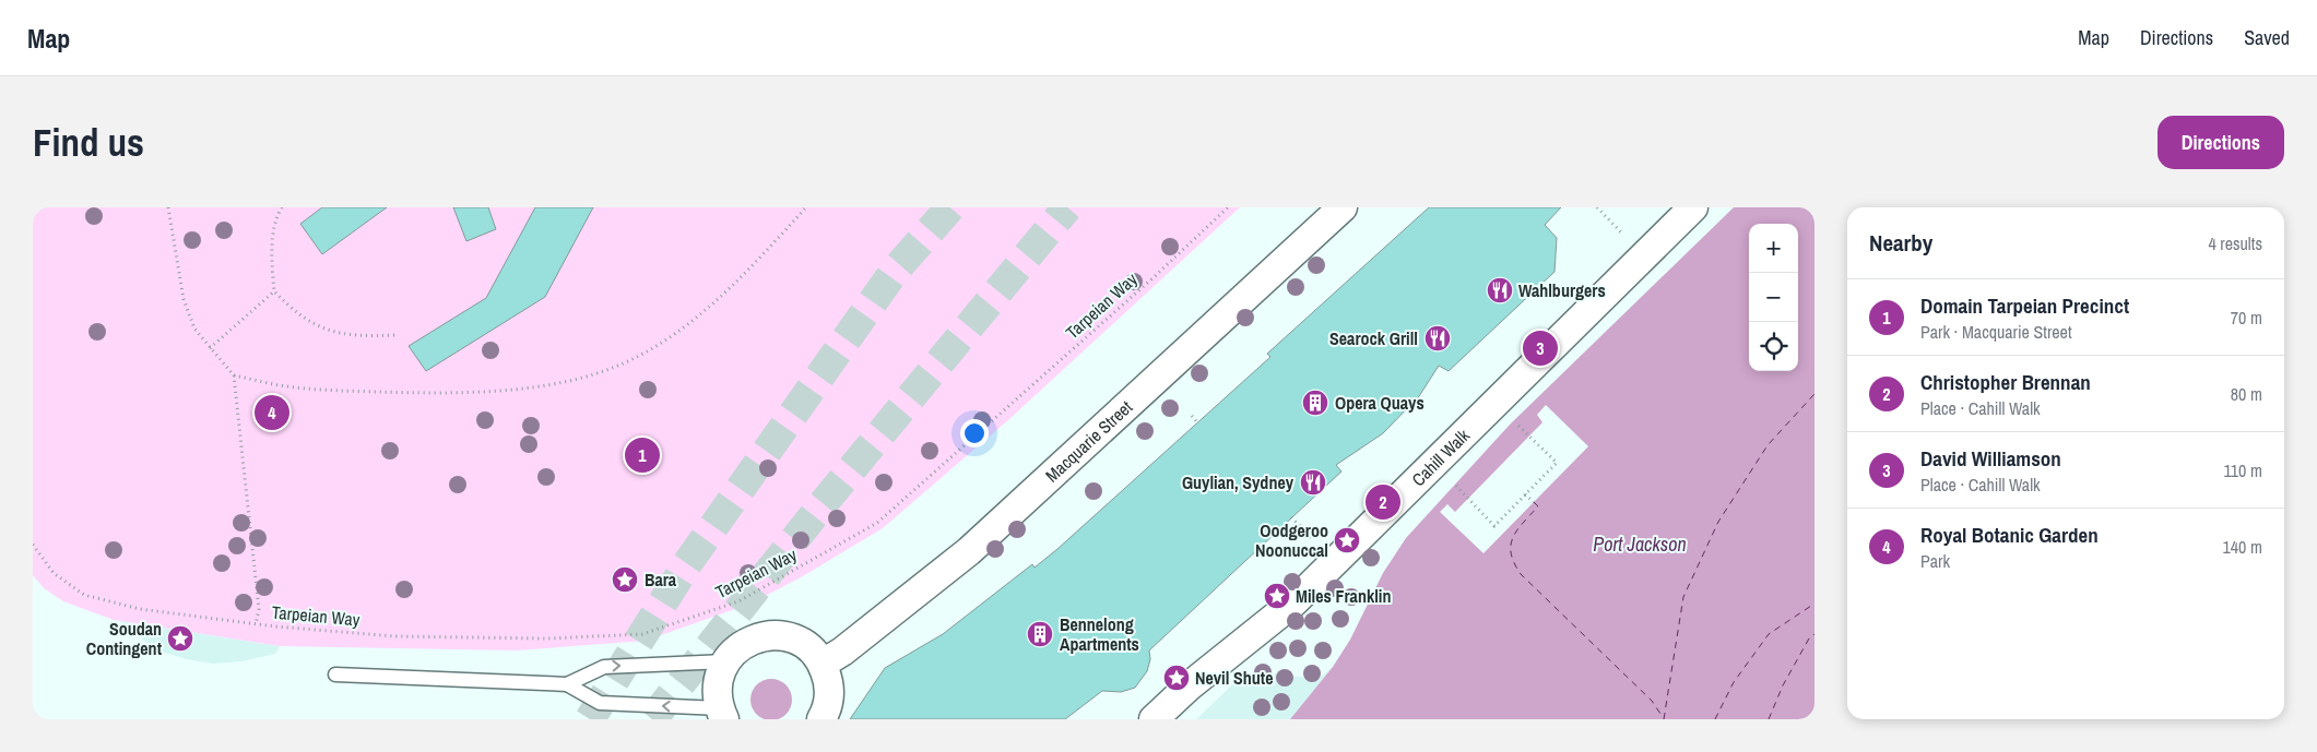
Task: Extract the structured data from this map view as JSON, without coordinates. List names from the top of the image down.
{
  "streets": {
    "street": ["Macquarie Street", "Cahill Walk"],
    "path": ["Tarpeian Way"]
  },
  "water": ["Port Jackson"],
  "places": {
    "restaurant": ["Wahlburgers", "Searock Grill", "Guylian, Sydney"],
    "building": ["Opera Quays", "Bennelong Apartments"],
    "place": [
      "Oodgeroo Noonuccal",
      "Bara",
      "Miles Franklin",
      "Soudan Contingent",
      "Nevil Shute"
    ]
  },
  "page": {
    "header": "Map",
    "nav": ["Map", "Directions", "Saved"],
    "buttons": "Directions",
    "title": "Find us",
    "heading": ["Nearby", "4 results"],
    "map_buttons": ["+", "−"],
    "list": [
      {
        "mark": "1",
        "name": "Domain Tarpeian Precinct",
        "note": "Park · Macquarie Street",
        "value": "70 m"
      },
      {
        "mark": "2",
        "name": "Christopher Brennan",
        "note": "Place · Cahill Walk",
        "value": "80 m"
      },
      {
        "mark": "3",
        "name": "David Williamson",
        "note": "Place · Cahill Walk",
        "value": "110 m"
      },
      {
        "mark": "4",
        "name": "Royal Botanic Garden",
        "note": "Park",
        "value": "140 m"
      }
    ],
    "pins": [
      "3",
      "4",
      "1",
      "2"
    ]
  }
}
